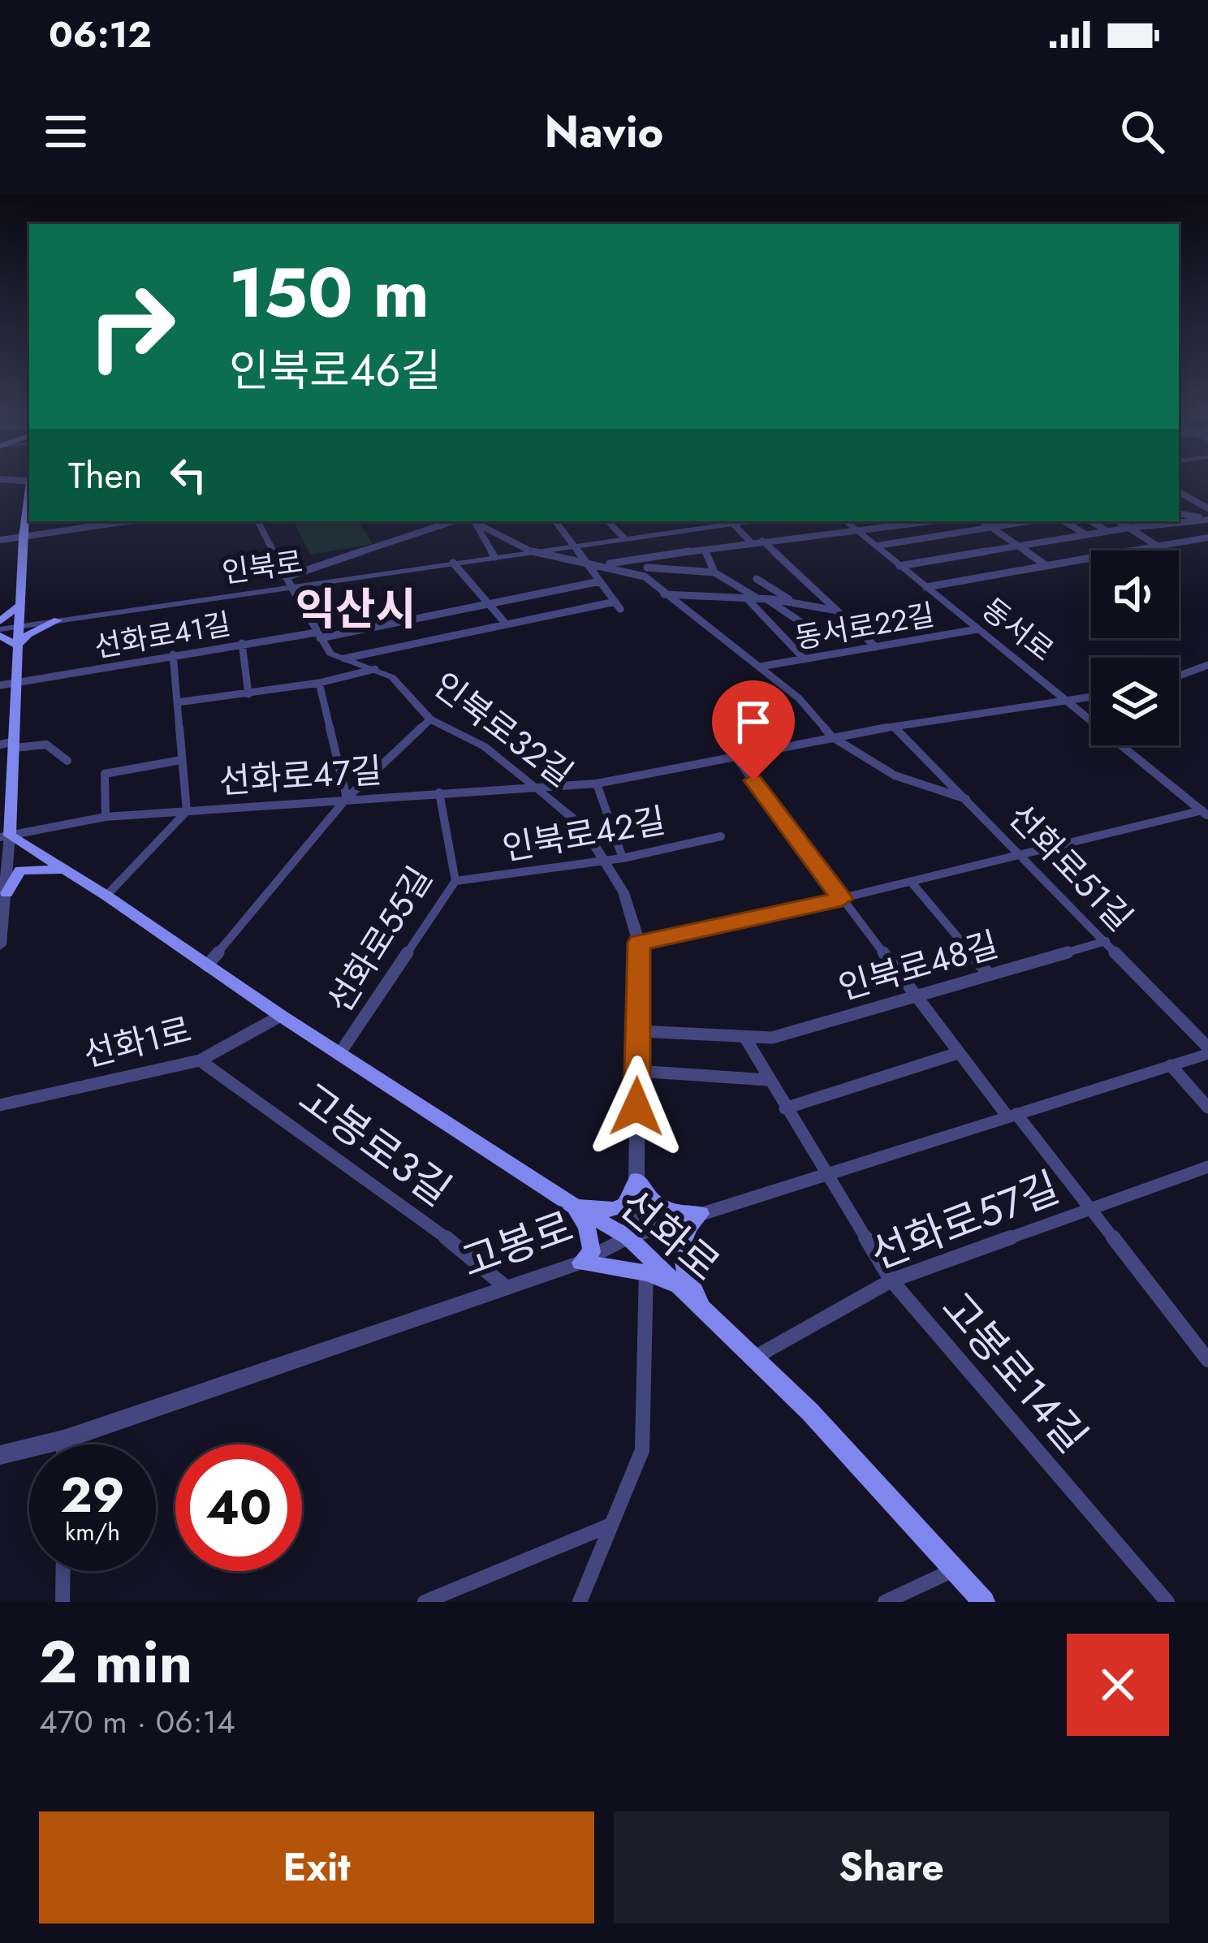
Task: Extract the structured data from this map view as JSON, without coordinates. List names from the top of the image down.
{
  "streets": {
    "main road": ["선화로"],
    "street": [
      "인북로",
      "동서로22길",
      "동서로",
      "선화로41길",
      "인북로32길",
      "선화로47길",
      "인북로42길",
      "선화로51길",
      "선화로55길",
      "인북로48길",
      "선화1로",
      "고봉로3길",
      "선화로57길",
      "고봉로",
      "고봉로14길"
    ]
  },
  "crossings": [
    ["인북로", "인북로32길"],
    ["동서로22길", "동서로"],
    ["동서로", "선화로47길"],
    ["선화로41길", "인북로32길"],
    ["인북로32길", "선화로47길"],
    ["인북로32길", "인북로42길"],
    ["인북로32길", "인북로48길"],
    ["인북로32길", "선화로"],
    ["인북로32길", "고봉로"],
    ["선화로47길", "선화로51길"],
    ["선화로47길", "선화로55길"],
    ["선화로47길", "선화로"],
    ["인북로42길", "선화로55길"],
    ["선화로51길", "인북로48길"],
    ["선화로51길", "고봉로"],
    ["선화로55길", "선화로"],
    ["선화1로", "고봉로3길"],
    ["선화1로", "선화로"],
    ["고봉로3길", "고봉로"],
    ["선화로57길", "선화로"],
    ["선화로57길", "고봉로14길"],
    ["선화로", "고봉로"],
    ["고봉로", "고봉로14길"]
  ],
  "districts": ["익산시"],
  "page": {
    "status": "06:12",
    "header": "Navio",
    "turn": ["150 m", "인북로46길"],
    "then": "Then",
    "speed": "29 km/h",
    "limit": "40",
    "heading": ["2 min", "470 m · 06:14"],
    "buttons": ["Exit", "Share"]
  }
}
